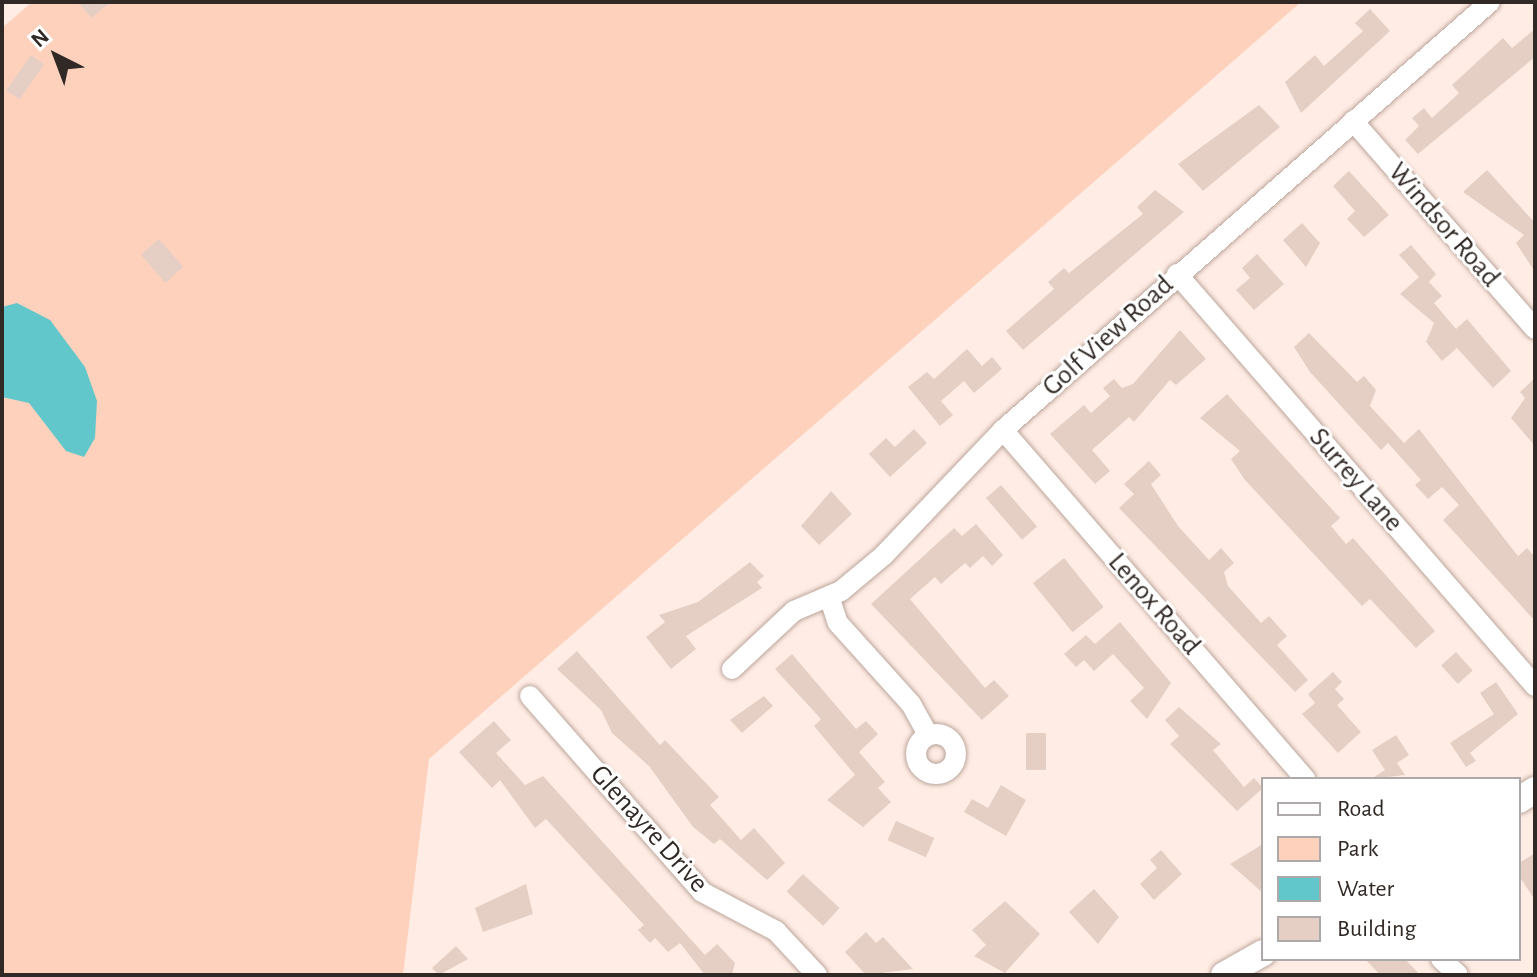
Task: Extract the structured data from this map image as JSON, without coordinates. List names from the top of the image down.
{
  "streets": {
    "street": [
      "Windsor Road",
      "Golf View Road",
      "Surrey Lane",
      "Lenox Road",
      "Glenayre Drive"
    ]
  },
  "crossings": [
    ["Windsor Road", "Golf View Road"],
    ["Golf View Road", "Surrey Lane"],
    ["Golf View Road", "Lenox Road"]
  ],
  "legend": [
    "Road",
    "Park",
    "Water",
    "Building"
  ],
  "north": "top left"
}
